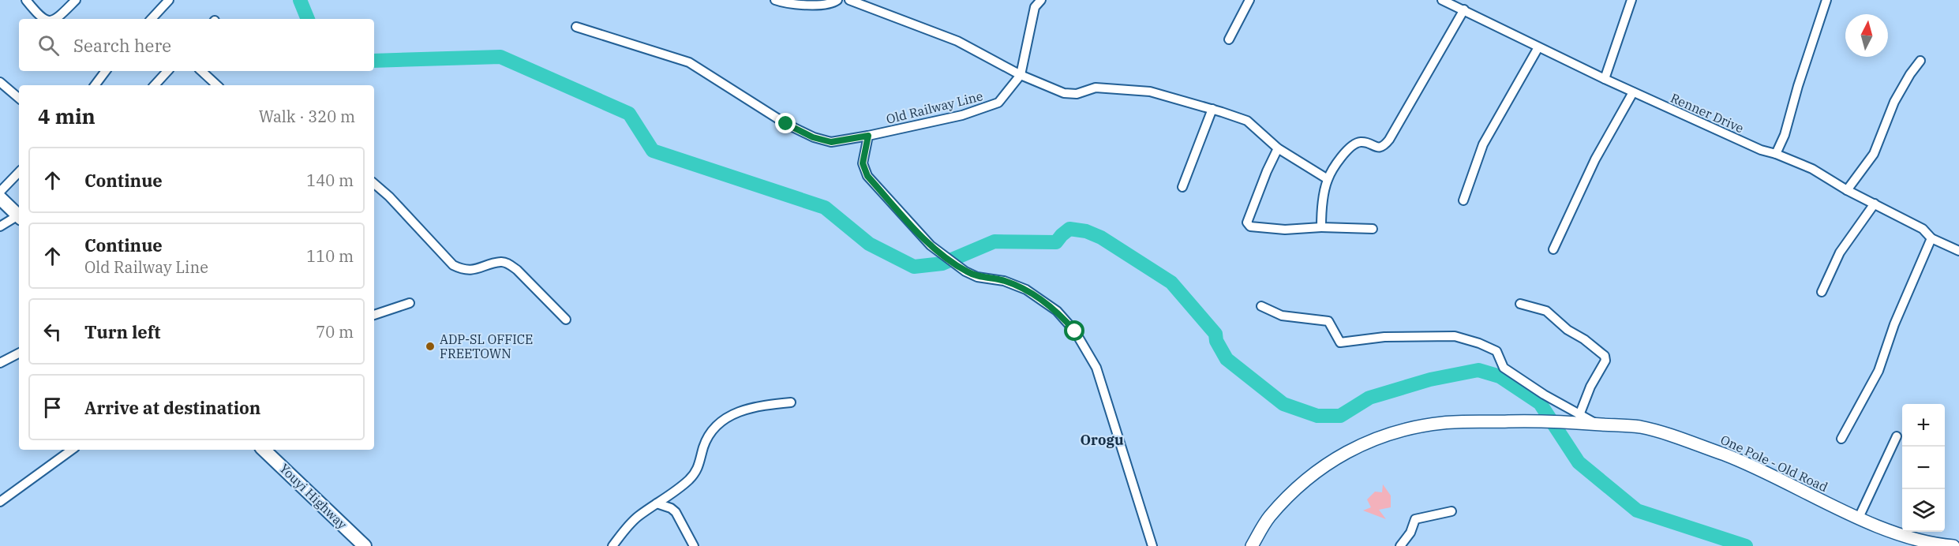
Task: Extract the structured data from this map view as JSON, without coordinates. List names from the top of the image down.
{
  "streets": {
    "main road": ["Youyi Highway"],
    "street": ["Old Railway Line", "Renner Drive", "One Pole - Old Road"]
  },
  "districts": ["Orogu"],
  "places": ["ADP-SL OFFICE FREETOWN"],
  "north": "top",
  "page": {
    "search": "Search here",
    "heading": ["4 min", "Walk · 320 m"],
    "list": [
      ["Continue", "140 m"],
      ["Continue", "Old Railway Line", "110 m"],
      ["Turn left", "70 m"],
      "Arrive at destination"
    ],
    "map_buttons": ["+", "−"]
  }
}
